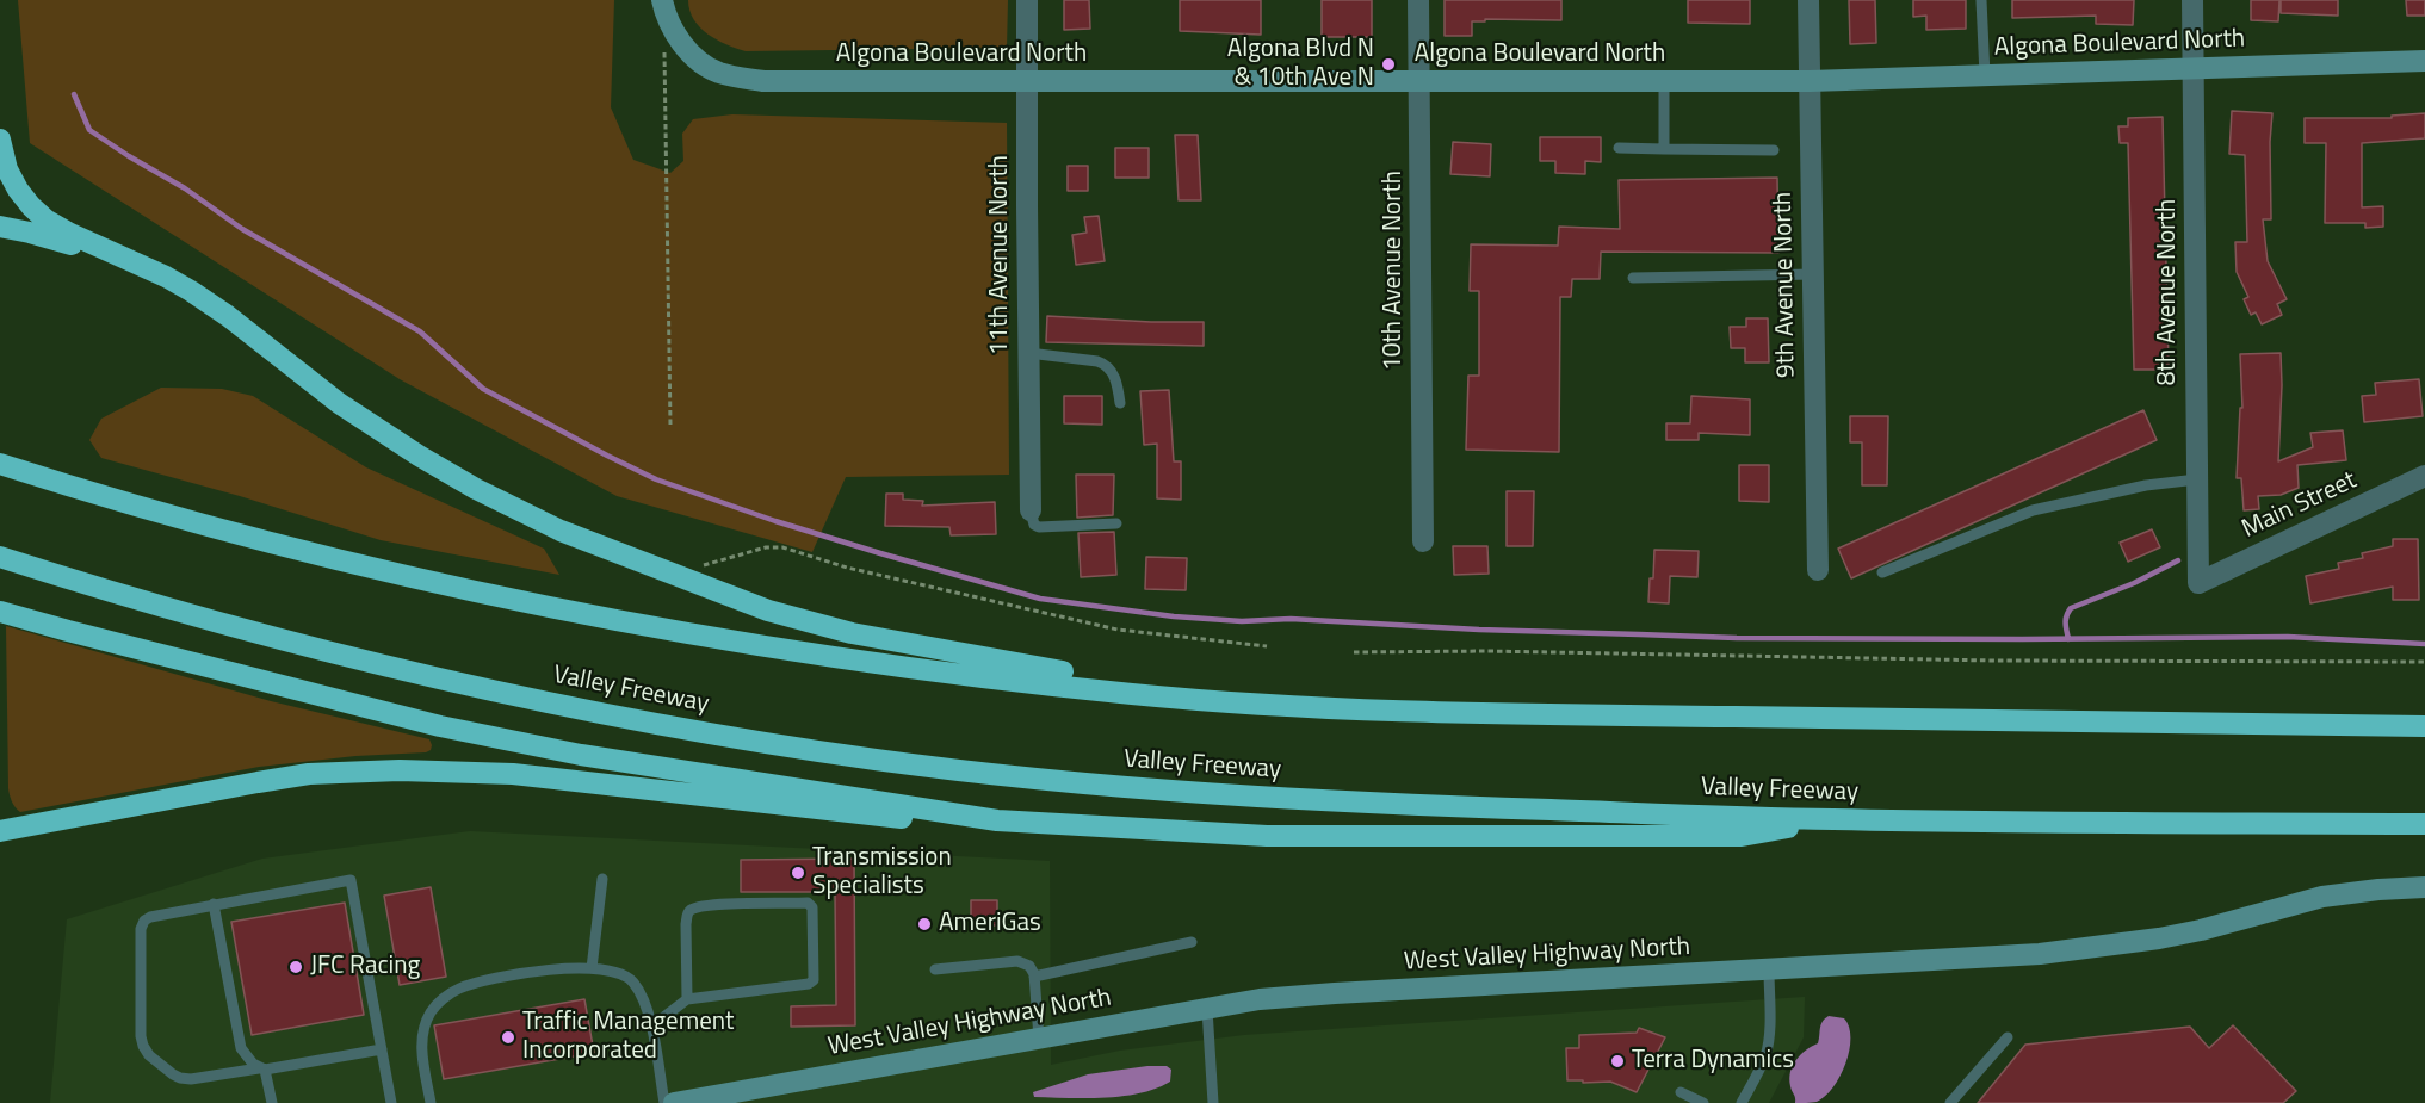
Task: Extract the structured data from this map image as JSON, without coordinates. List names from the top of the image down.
{
  "streets": {
    "highway": ["Valley Freeway"],
    "street": [
      "Algona Boulevard North",
      "11th Avenue North",
      "10th Avenue North",
      "9th Avenue North",
      "8th Avenue North",
      "Main Street",
      "West Valley Highway North"
    ]
  },
  "crossings": [
    ["Algona Boulevard North", "11th Avenue North"],
    ["Algona Boulevard North", "10th Avenue North"],
    ["Algona Boulevard North", "9th Avenue North"],
    ["Algona Boulevard North", "8th Avenue North"],
    ["8th Avenue North", "Main Street"]
  ],
  "places": [
    "Algona Blvd N & 10th Ave N",
    "Transmission Specialists",
    "AmeriGas",
    "JFC Racing",
    "Traffic Management Incorporated",
    "Terra Dynamics"
  ]
}
